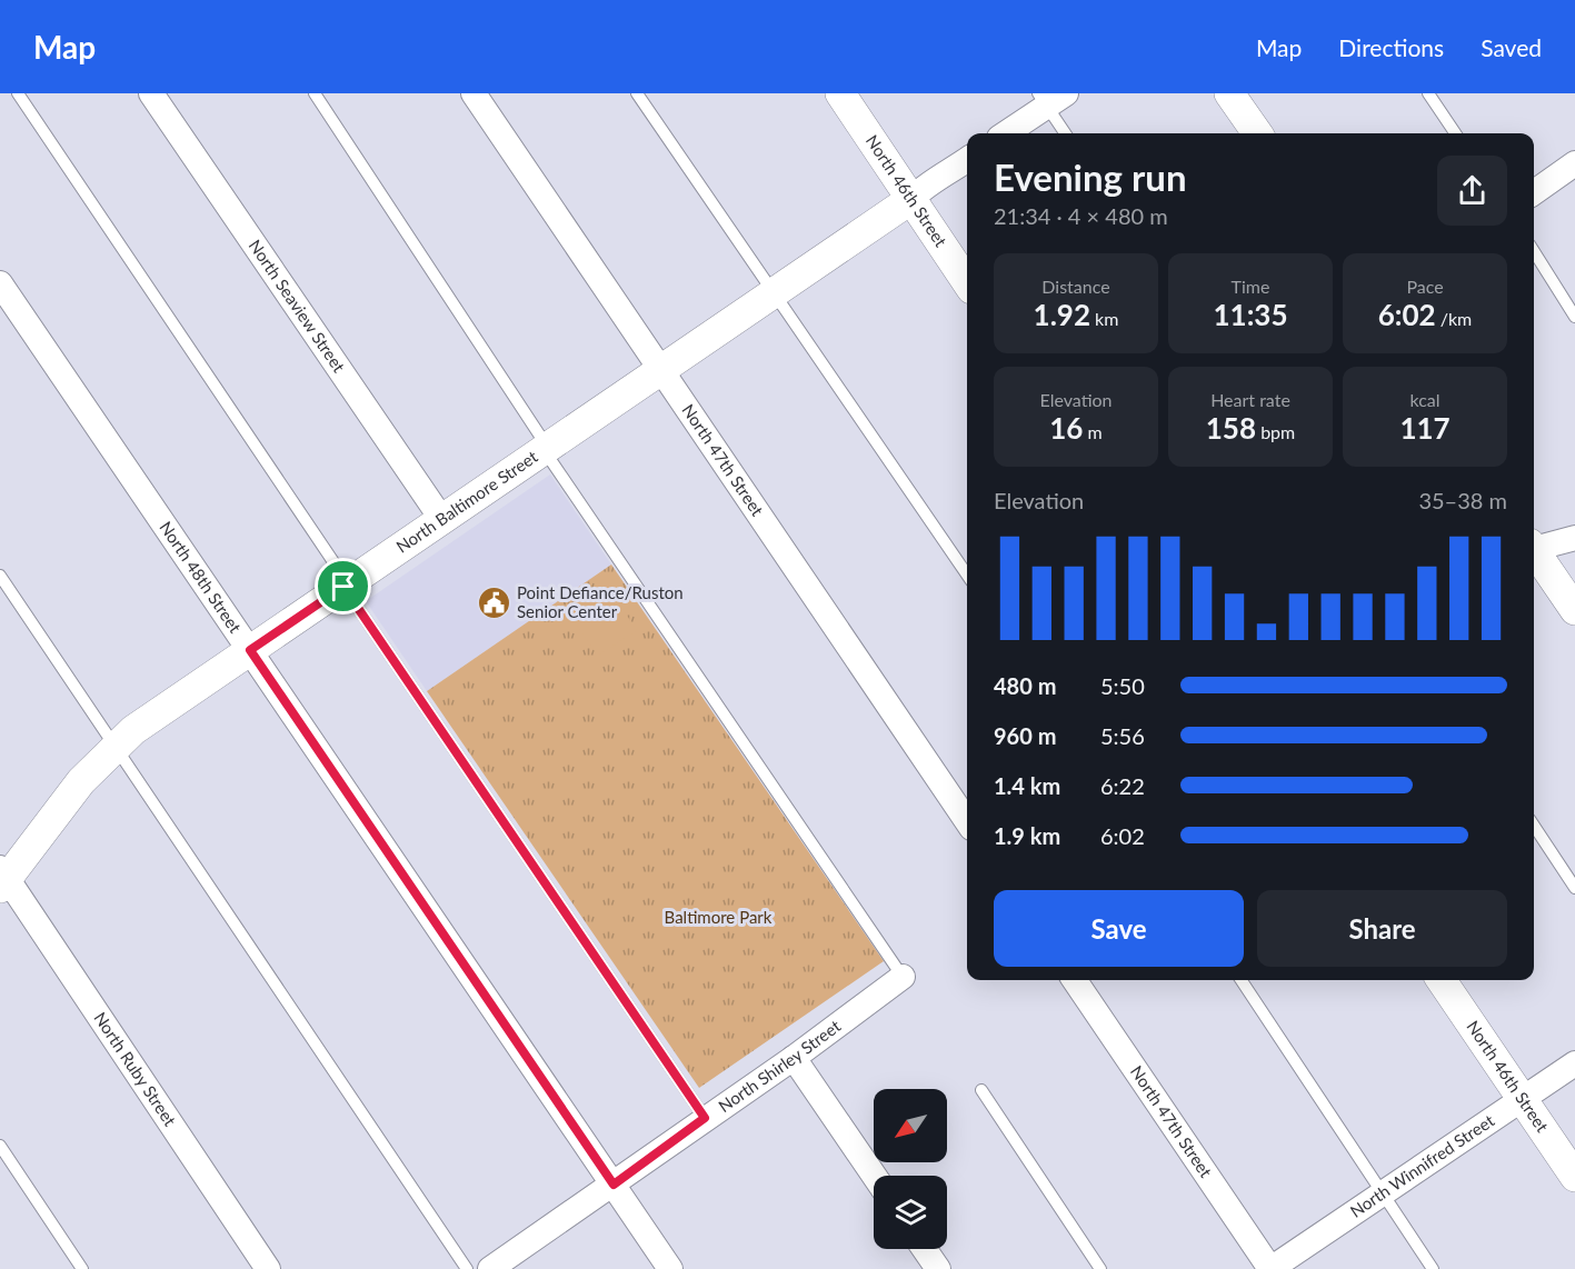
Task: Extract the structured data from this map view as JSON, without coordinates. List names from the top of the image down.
{
  "streets": {
    "street": [
      "North 46th Street",
      "North Seaview Street",
      "North 47th Street",
      "North Baltimore Street",
      "North 48th Street",
      "North Shirley Street",
      "North Ruby Street",
      "North Winnifred Street"
    ]
  },
  "crossings": [
    ["North 46th Street", "North Baltimore Street"],
    ["North 46th Street", "North Winnifred Street"],
    ["North Seaview Street", "North Baltimore Street"],
    ["North 47th Street", "North Baltimore Street"],
    ["North 47th Street", "North Winnifred Street"],
    ["North Baltimore Street", "North 48th Street"],
    ["North Baltimore Street", "North Ruby Street"],
    ["North 48th Street", "North Shirley Street"]
  ],
  "parks": ["Baltimore Park"],
  "places": {
    "public building": ["Point Defiance/Ruston Senior Center"]
  },
  "north": "bottom left",
  "page": {
    "header": "Map",
    "nav": ["Map", "Directions", "Saved"],
    "heading": ["Evening run", "21:34 · 4 × 480 m"],
    "stats": [
      ["Distance", "1.92 km"],
      ["Time", "11:35"],
      ["Pace", "6:02 /km"],
      ["Elevation", "16 m"],
      ["Heart rate", "158 bpm"],
      ["kcal", "117"]
    ],
    "chart": ["Elevation", "35–38 m"],
    "list": [
      {
        "name": "480 m",
        "note": "5:50"
      },
      {
        "name": "960 m",
        "note": "5:56"
      },
      {
        "name": "1.4 km",
        "note": "6:22"
      },
      {
        "name": "1.9 km",
        "note": "6:02"
      }
    ],
    "buttons": ["Save", "Share"]
  }
}
